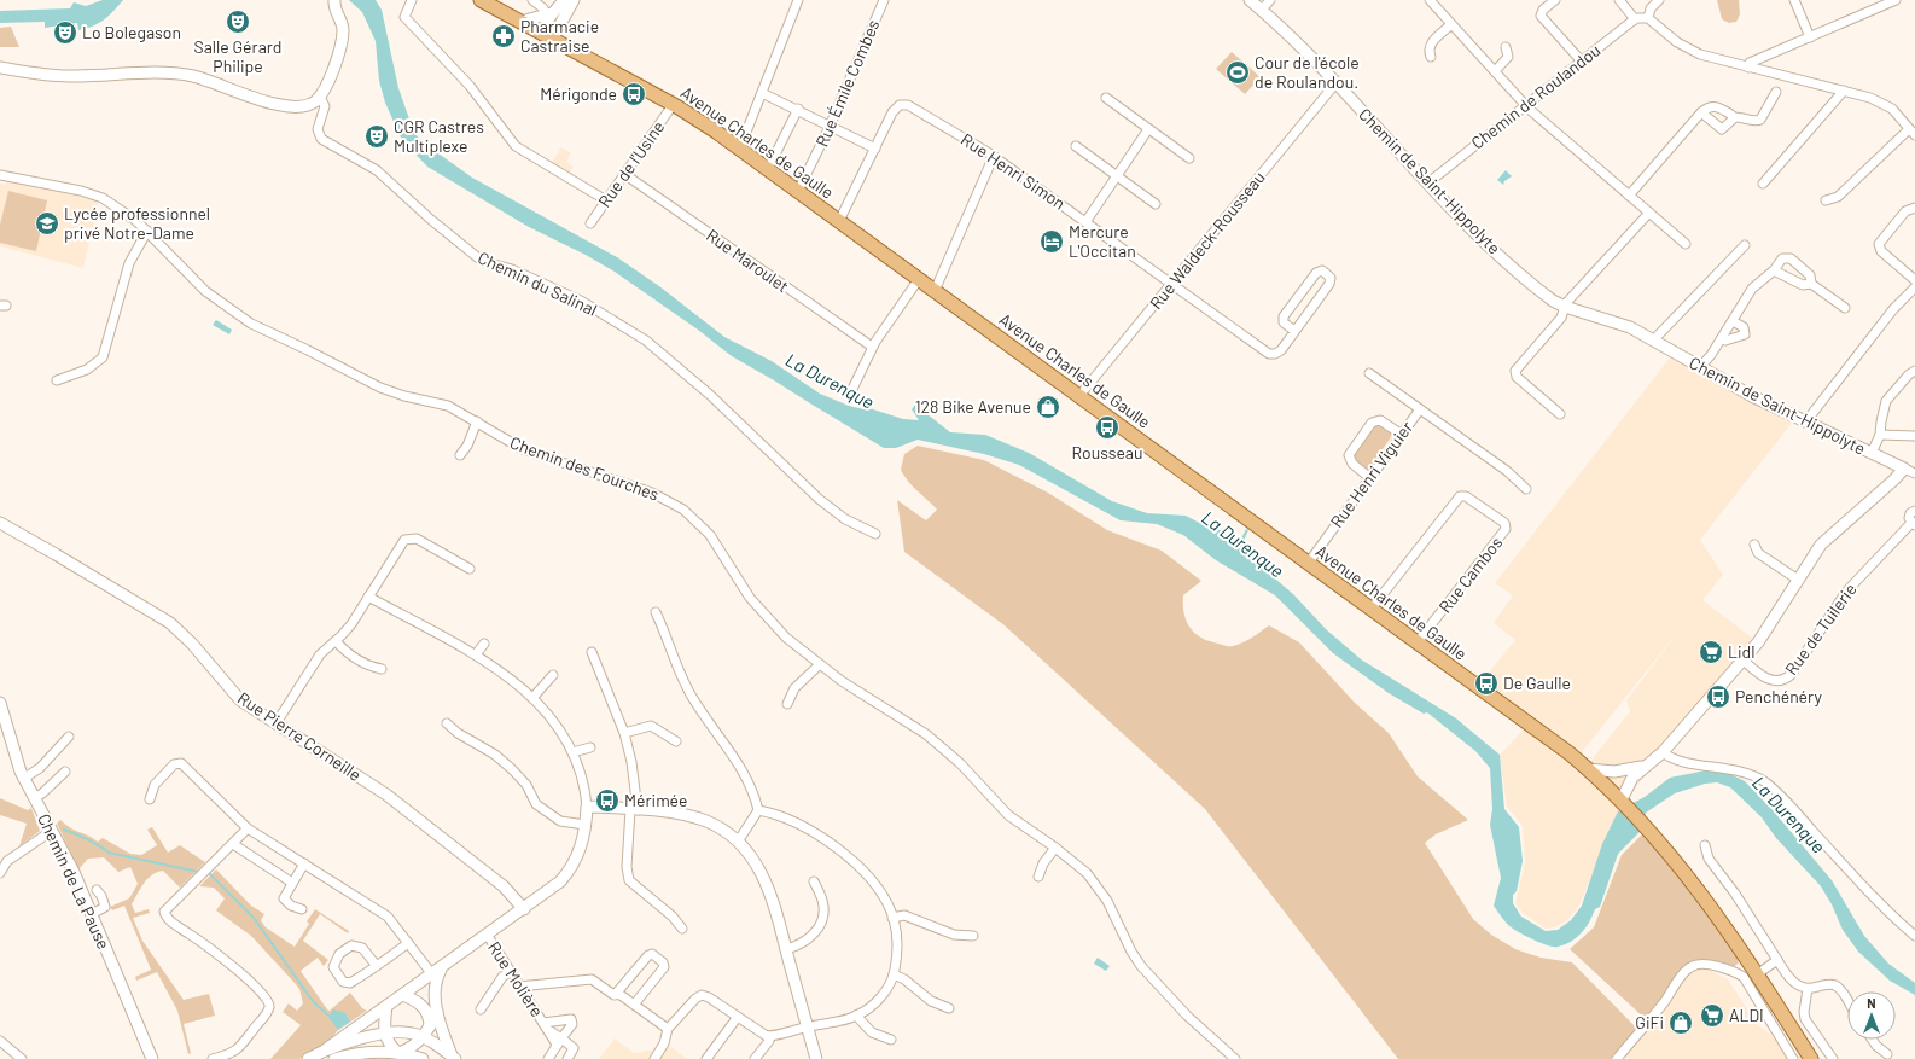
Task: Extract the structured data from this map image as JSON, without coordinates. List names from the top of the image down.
{
  "streets": {
    "main road": ["Avenue Charles de Gaulle"],
    "street": [
      "Rue Émile Combes",
      "Chemin de Roulandou",
      "Rue de l'Usine",
      "Rue Henri Simon",
      "Chemin de Saint-Hippolyte",
      "Rue Waldeck-Rousseau",
      "Rue Maroulet",
      "Chemin du Salinal",
      "Chemin des Fourches",
      "Rue Henri Viguier",
      "Rue Cambos",
      "Rue de Tuilerie",
      "Rue Pierre Corneille",
      "Chemin de La Pause",
      "Rue Molière"
    ]
  },
  "crossings": [
    ["Rue Émile Combes", "Avenue Charles de Gaulle"],
    ["Chemin de Roulandou", "Chemin de Saint-Hippolyte"],
    ["Avenue Charles de Gaulle", "Rue de l'Usine"],
    ["Avenue Charles de Gaulle", "Rue Henri Simon"],
    ["Avenue Charles de Gaulle", "Rue Waldeck-Rousseau"],
    ["Avenue Charles de Gaulle", "Rue Henri Viguier"],
    ["Avenue Charles de Gaulle", "Rue Cambos"],
    ["Rue de l'Usine", "Rue Maroulet"],
    ["Rue Henri Simon", "Rue Waldeck-Rousseau"],
    ["Chemin de Saint-Hippolyte", "Rue Waldeck-Rousseau"]
  ],
  "water": ["La Durenque"],
  "places": {
    "theatre": ["Salle Gérard Philipe", "Lo Bolegason", "CGR Castres Multiplexe"],
    "pharmacy": ["Pharmacie Castraise"],
    "sports": ["Cour de l'école de Roulandou."],
    "bus stop": [
      "Mérigonde",
      "Rousseau",
      "De Gaulle",
      "Penchénéry",
      "Mérimée"
    ],
    "school or university": ["Lycée professionnel privé Notre-Dame"],
    "hotel": ["Mercure L'Occitan"],
    "shop": ["128 Bike Avenue", "GiFi"],
    "supermarket": ["Lidl", "ALDI"]
  },
  "north": "top"
}
